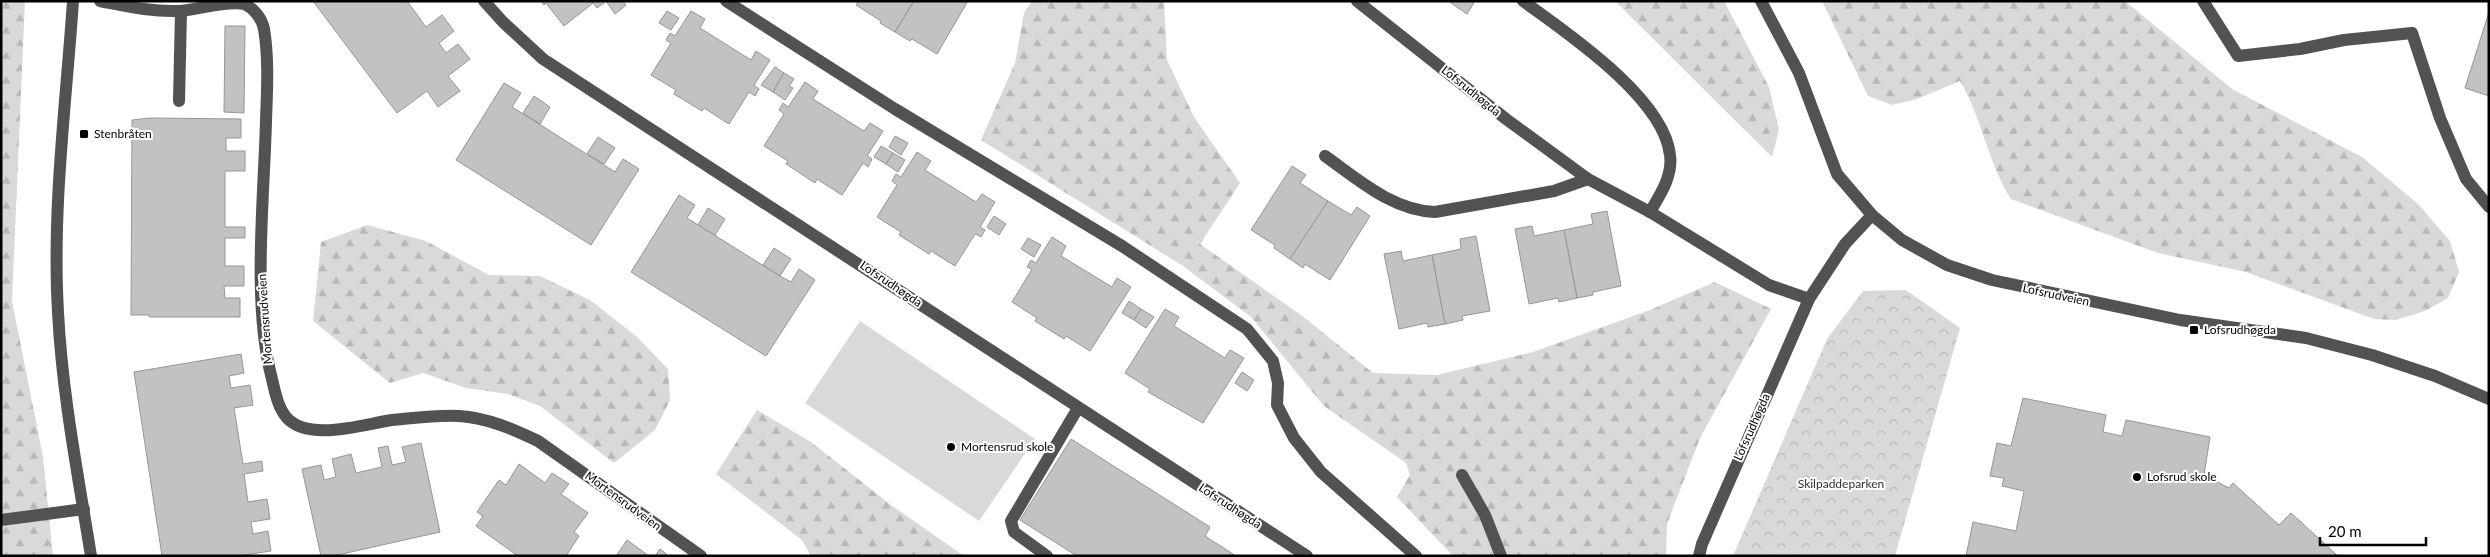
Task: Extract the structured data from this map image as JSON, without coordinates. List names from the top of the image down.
{
  "streets": {
    "street": ["Lofsrudhøgda", "Lofsrudveien", "Mortensrudveien"]
  },
  "crossings": [
    ["Lofsrudhøgda", "Lofsrudveien"]
  ],
  "parks": ["Skilpaddeparken"],
  "places": {
    "transit": ["Stenbråten", "Lofsrudhøgda"],
    "other": ["Mortensrud skole", "Lofsrud skole"]
  },
  "scale_bar": "20 m"
}
